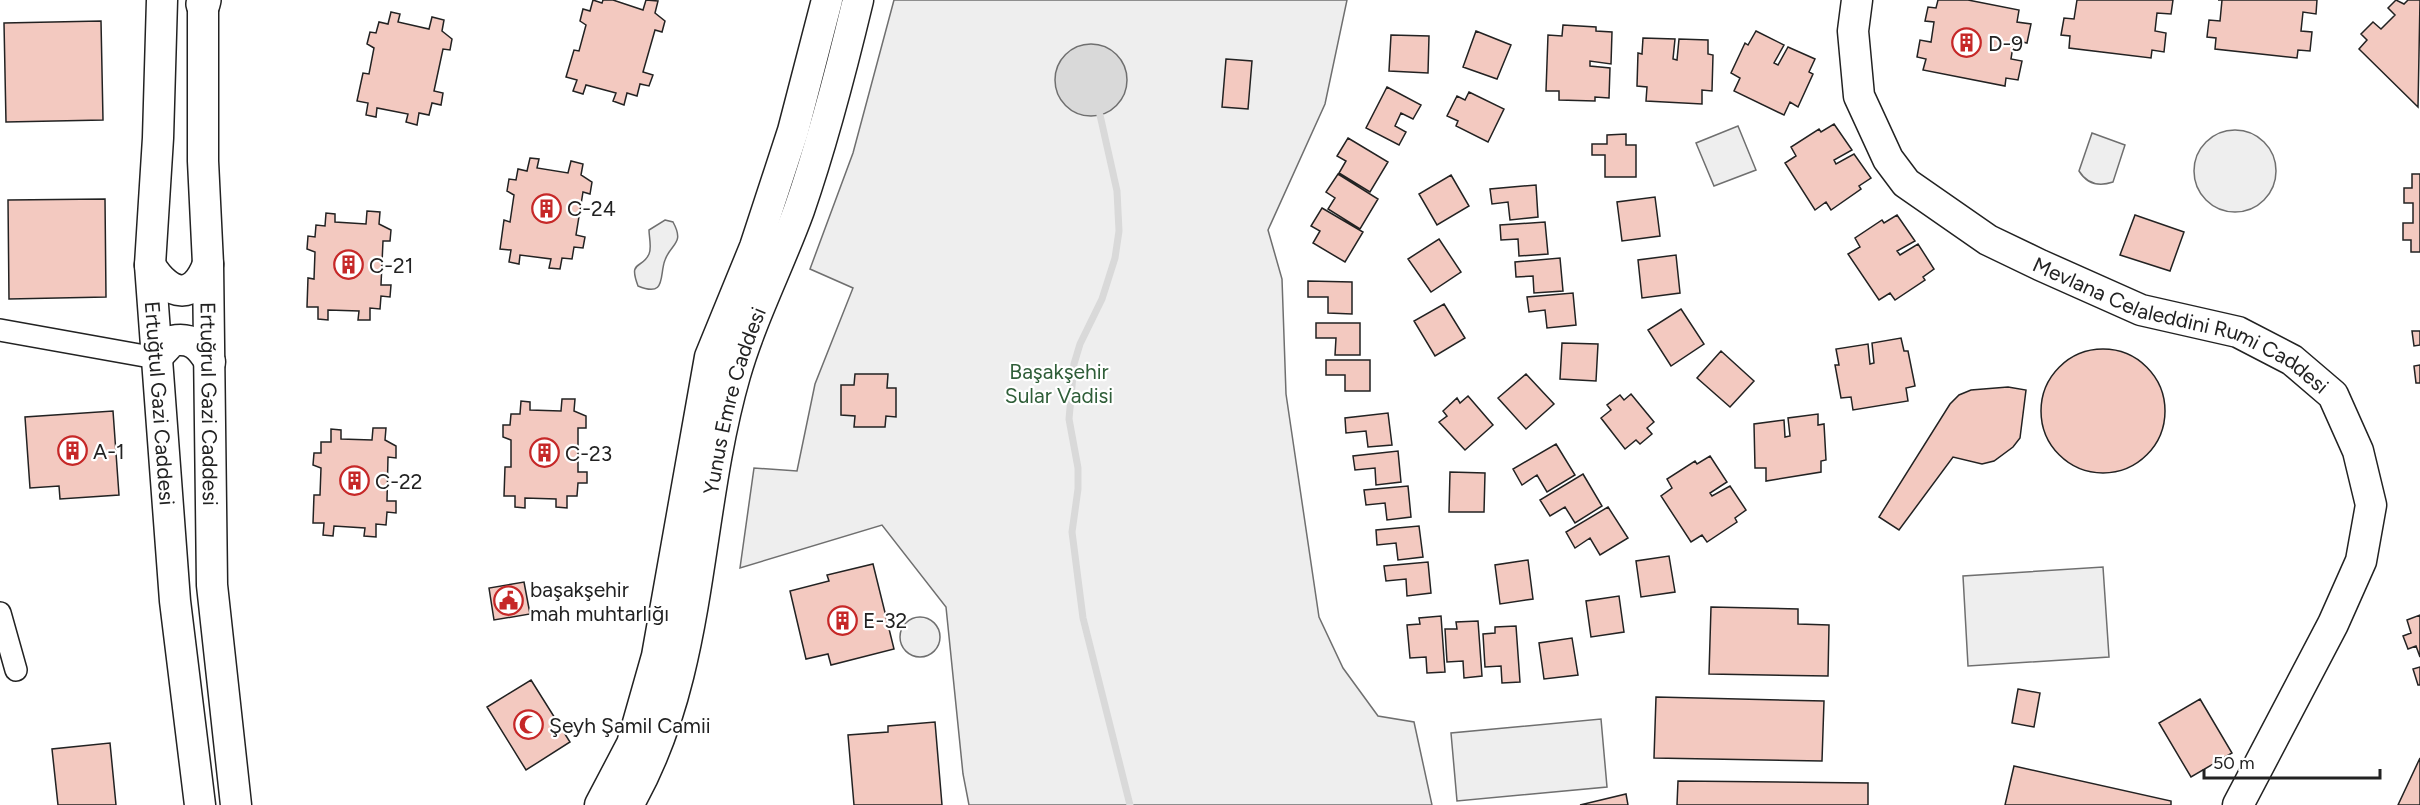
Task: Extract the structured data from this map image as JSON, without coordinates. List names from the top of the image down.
{
  "streets": {
    "street": [
      "Mevlana Celaleddini Rumi Caddesi",
      "Yunus Emre Caddesi",
      "Ertuğtul Gazi Caddesi",
      "Ertuğrul Gazi Caddesi"
    ]
  },
  "parks": ["Başakşehir Sular Vadisi"],
  "places": {
    "building": [
      "D-9",
      "C-24",
      "C-21",
      "A-1",
      "C-23",
      "C-22",
      "E-32"
    ],
    "public building": ["başakşehir mah muhtarlığı"],
    "mosque": ["Şeyh Şamil Camii"]
  },
  "scale_bar": "50 m"
}
